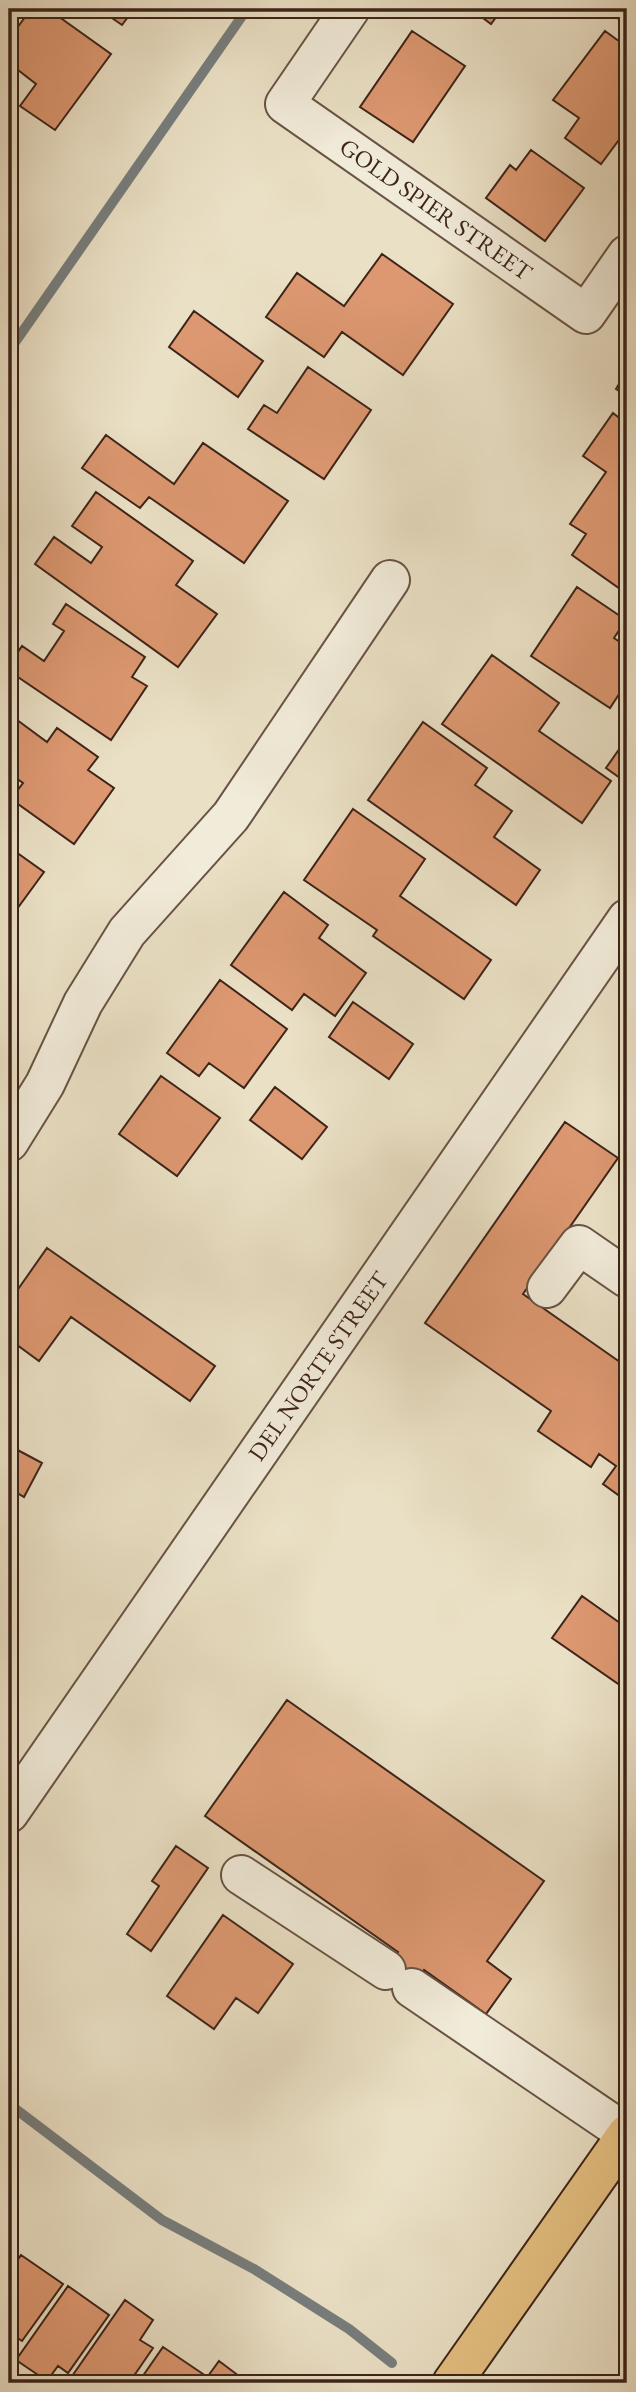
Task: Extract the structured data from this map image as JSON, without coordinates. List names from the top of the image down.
{
  "streets": {
    "street": ["GOLD SPIER STREET", "DEL NORTE STREET"]
  }
}
